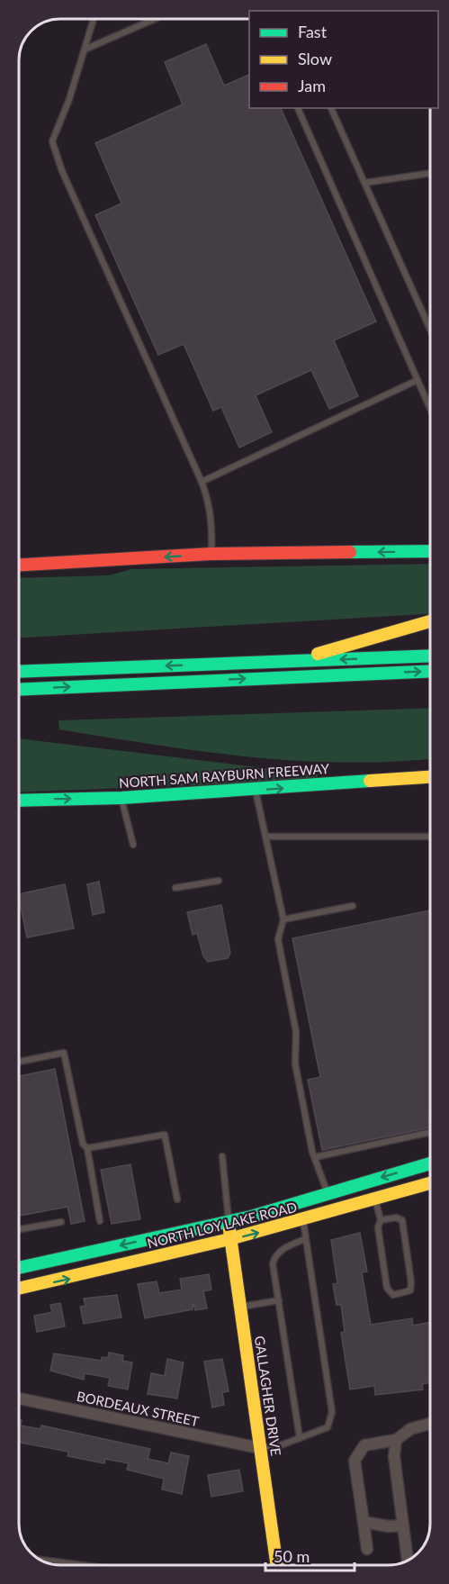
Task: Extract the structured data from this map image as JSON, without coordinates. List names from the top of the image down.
{
  "streets": {
    "main road": ["NORTH SAM RAYBURN FREEWAY", "NORTH LOY LAKE ROAD", "GALLAGHER DRIVE"],
    "street": ["BORDEAUX STREET"]
  },
  "crossings": [
    ["NORTH LOY LAKE ROAD", "GALLAGHER DRIVE"],
    ["GALLAGHER DRIVE", "BORDEAUX STREET"]
  ],
  "legend": ["Fast", "Slow", "Jam"],
  "scale_bar": "50 m"
}
